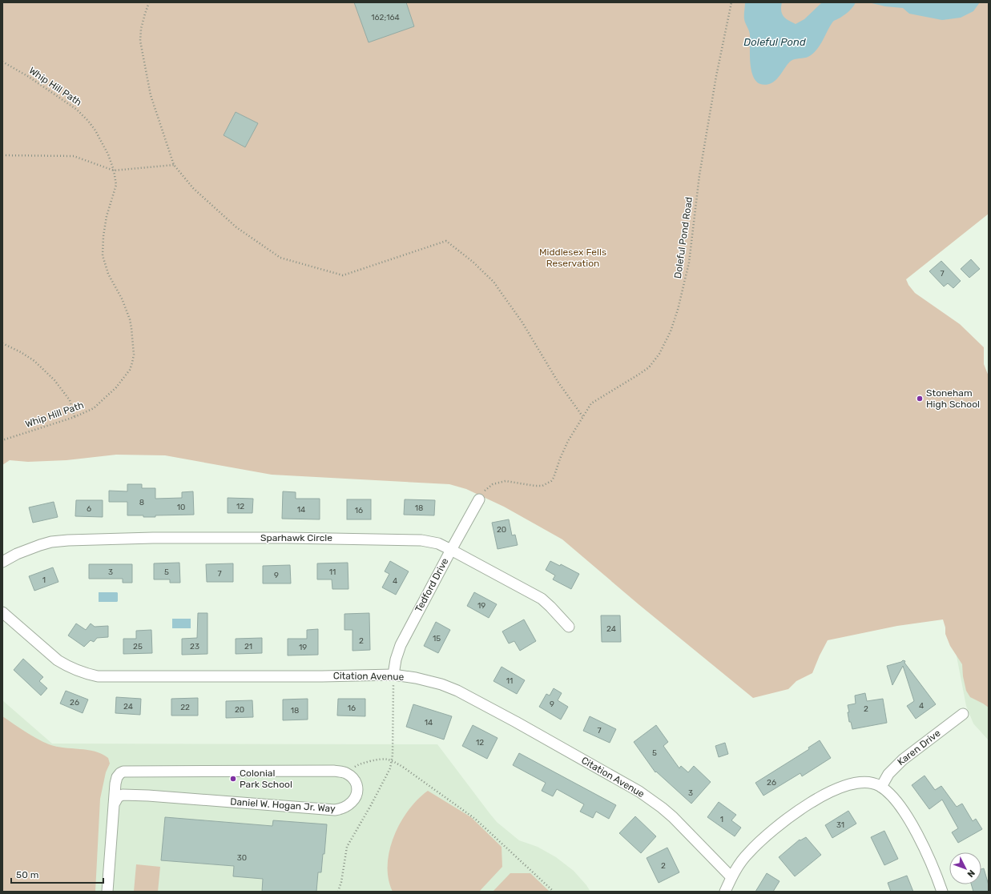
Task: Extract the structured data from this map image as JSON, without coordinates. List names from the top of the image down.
{
  "streets": {
    "street": [
      "Sparhawk Circle",
      "Tedford Drive",
      "Citation Avenue",
      "Karen Drive",
      "Daniel W. Hogan Jr. Way"
    ],
    "path": ["Whip Hill Path", "Doleful Pond Road"]
  },
  "crossings": [
    ["Doleful Pond Road", "Tedford Drive"],
    ["Sparhawk Circle", "Tedford Drive"],
    ["Tedford Drive", "Citation Avenue"]
  ],
  "water": ["Doleful Pond"],
  "parks": ["Middlesex Fells Reservation"],
  "places": ["Stoneham High School", "Colonial Park School"],
  "house_numbers": [
    "162;164",
    "7",
    "8",
    "12",
    "10",
    "18",
    "6",
    "14",
    "16",
    "20",
    "3",
    "5",
    "11",
    "7",
    "9",
    "1",
    "4",
    "19",
    "24",
    "15",
    "2",
    "25",
    "23",
    "21",
    "19",
    "11",
    "26",
    "9",
    "4",
    "24",
    "22",
    "16",
    "2",
    "20",
    "18",
    "14",
    "7",
    "12",
    "5",
    "26",
    "3",
    "1",
    "31",
    "30",
    "2"
  ],
  "scale_bar": "50 m",
  "north": "bottom right"
}
